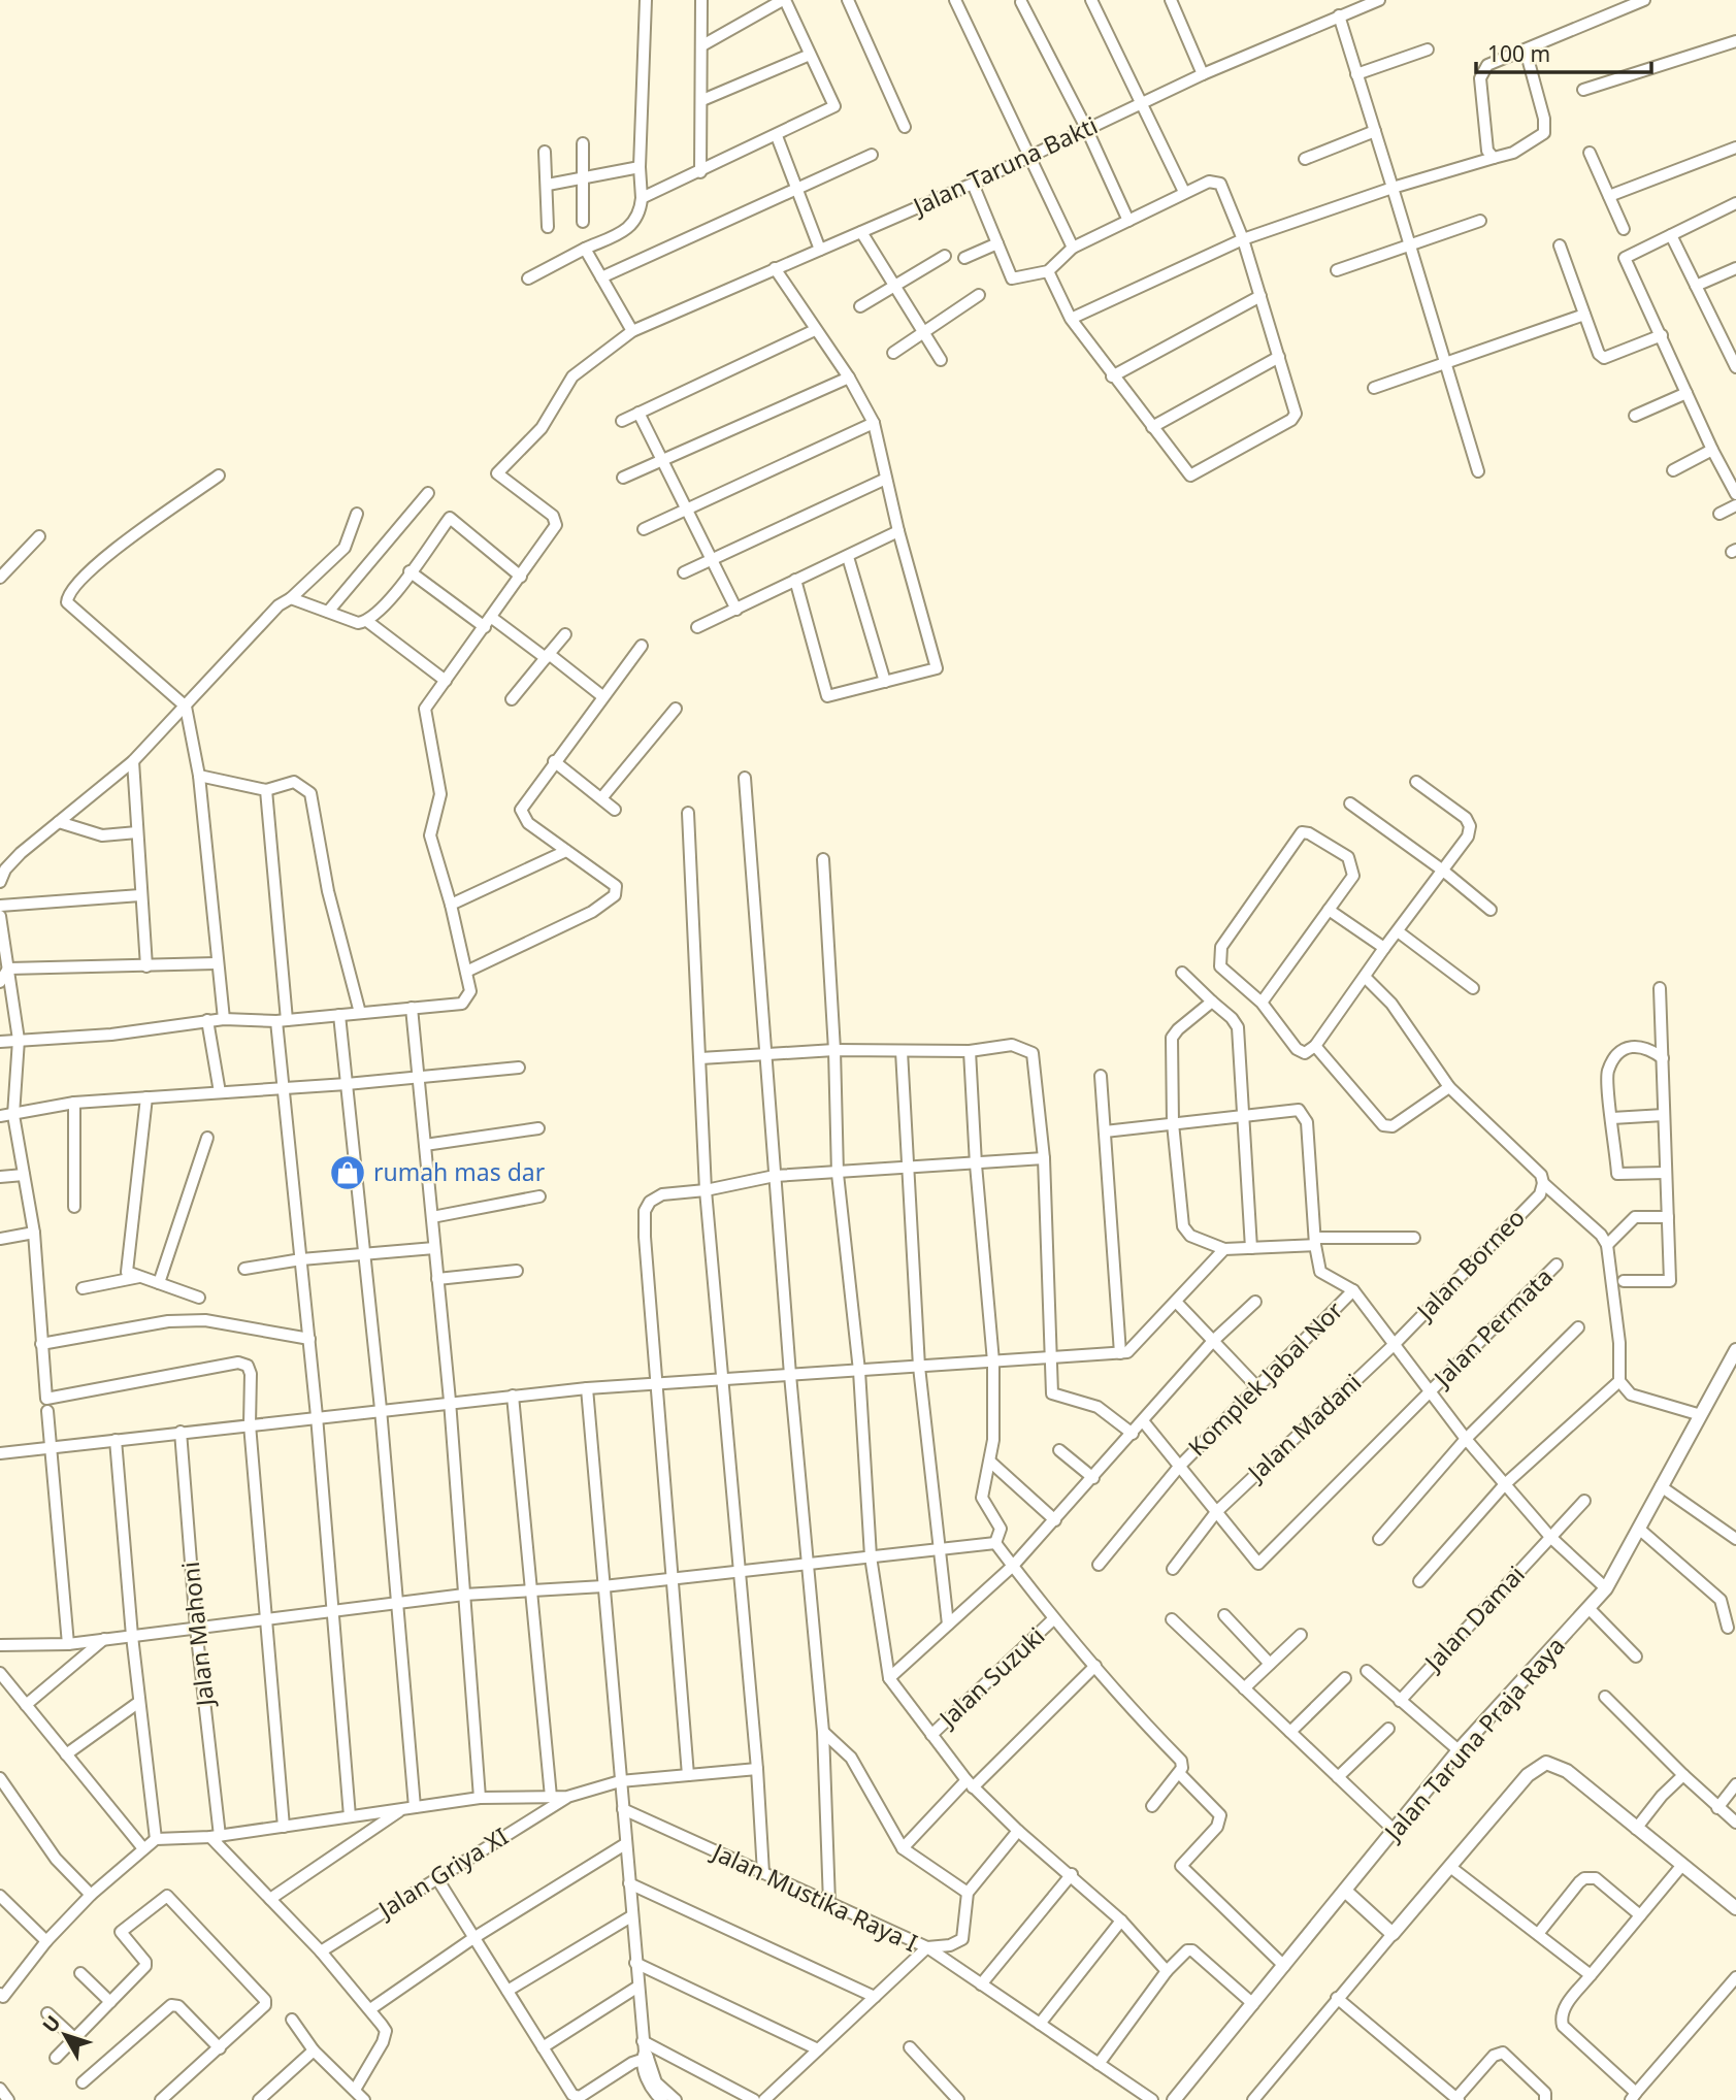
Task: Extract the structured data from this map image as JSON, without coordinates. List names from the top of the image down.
{
  "streets": {
    "street": [
      "Jalan Taruna Bakti",
      "Jalan Borneo",
      "Jalan Permata",
      "Komplek Jabal Nor",
      "Jalan Madani",
      "Jalan Damai",
      "Jalan Mahoni",
      "Jalan Suzuki",
      "Jalan Taruna Praja Raya",
      "Jalan Griya XI",
      "Jalan Mustika Raya I"
    ]
  },
  "crossings": [
    ["Jalan Borneo", "Jalan Madani"],
    ["Jalan Permata", "Jalan Madani"]
  ],
  "places": {
    "shop": ["rumah mas dar"]
  },
  "scale_bar": "100 m",
  "north": "top left"
}
